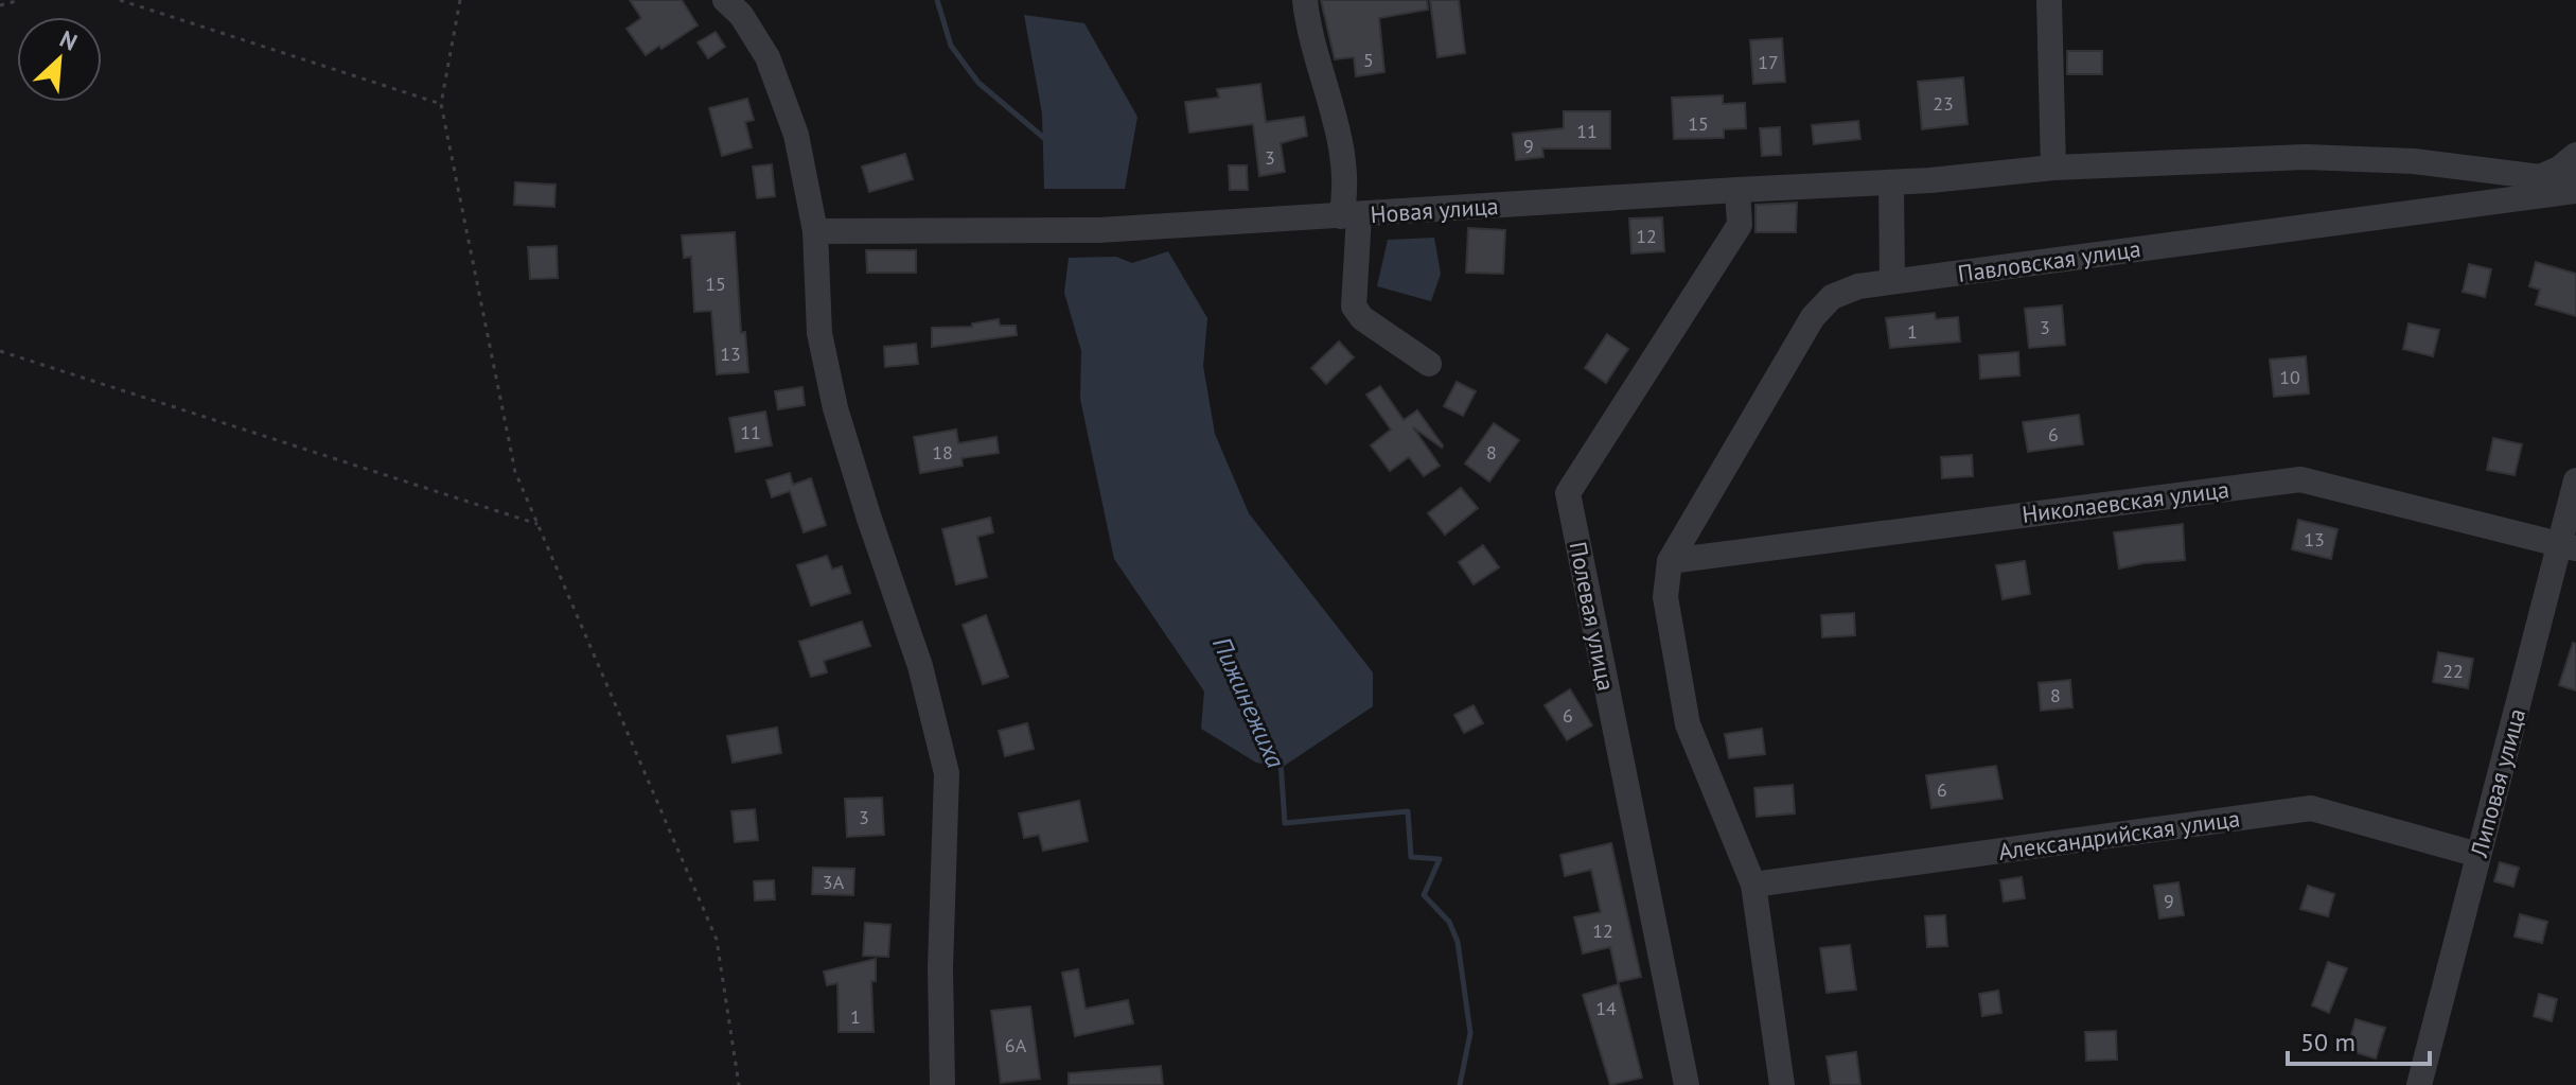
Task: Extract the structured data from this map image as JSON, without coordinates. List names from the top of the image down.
{
  "streets": {
    "street": [
      "Новая улица",
      "Павловская улица",
      "Николаевская улица",
      "Полевая улица",
      "Липовая улица",
      "Александрийская улица"
    ]
  },
  "crossings": [
    ["Новая улица", "Полевая улица"],
    ["Павловская улица", "Николаевская улица"],
    ["Николаевская улица", "Липовая улица"],
    ["Липовая улица", "Александрийская улица"]
  ],
  "water": ["Пижинежиха"],
  "house_numbers": [
    "5",
    "17",
    "23",
    "15",
    "11",
    "9",
    "3",
    "12",
    "15",
    "3",
    "1",
    "13",
    "10",
    "11",
    "6",
    "18",
    "8",
    "13",
    "22",
    "8",
    "6",
    "6",
    "3",
    "3А",
    "9",
    "12",
    "14",
    "1",
    "6А"
  ],
  "scale_bar": "50 m",
  "north": "top right"
}
